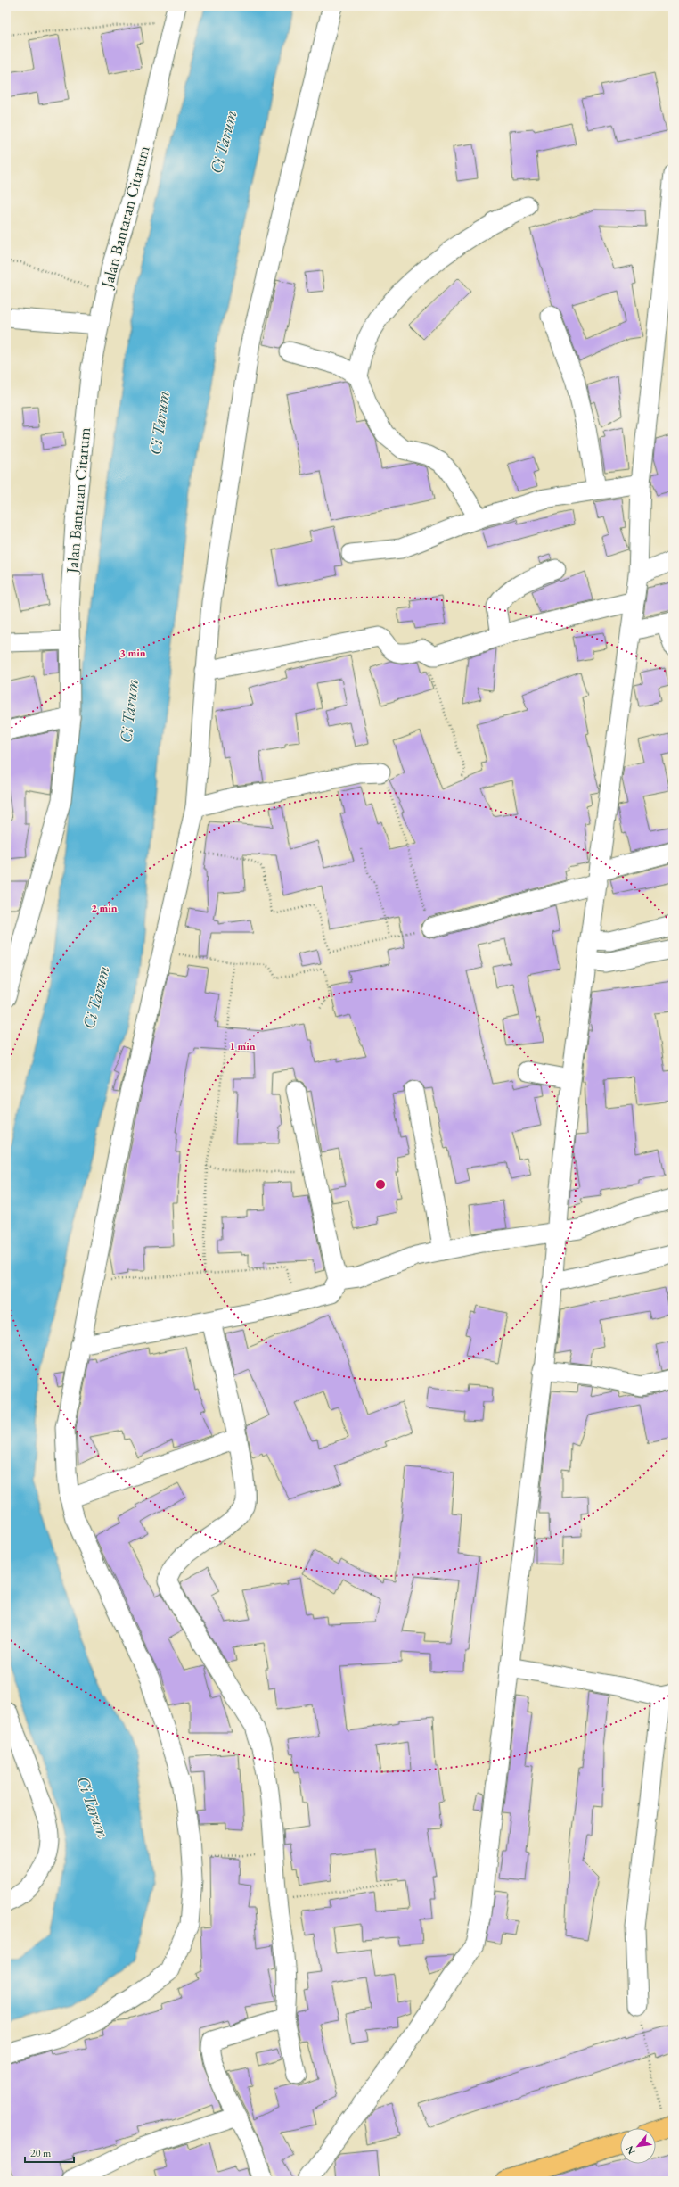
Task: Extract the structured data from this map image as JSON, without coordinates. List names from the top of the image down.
{
  "streets": {
    "street": ["Jalan Bantaran Citarum"]
  },
  "water": ["Ci Tarum"],
  "scale_bar": "20 m",
  "north": "bottom left",
  "rings": ["3 min", "2 min", "1 min"]
}
